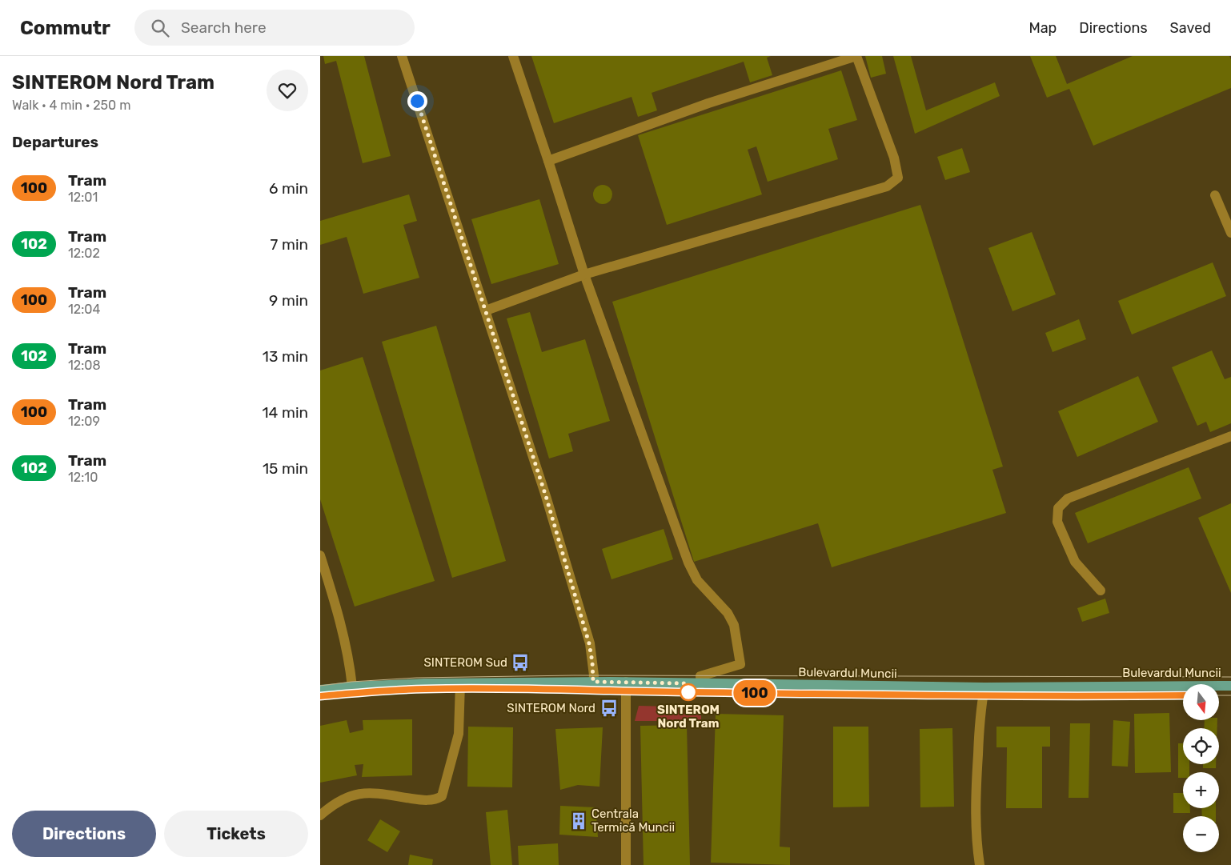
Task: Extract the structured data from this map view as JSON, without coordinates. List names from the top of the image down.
{
  "streets": {
    "main road": ["Bulevardul Muncii"]
  },
  "places": {
    "bus stop": ["SINTEROM Sud", "SINTEROM Nord"],
    "other": ["SINTEROM Nord Tram"],
    "building": ["Centrala Termică Muncii"]
  },
  "lines": ["tram line 100"],
  "north": "bottom",
  "page": {
    "header": "Commutr",
    "search": "Search here",
    "nav": ["Map", "Directions", "Saved"],
    "heading": [
      ["SINTEROM Nord Tram", "Walk · 4 min · 250 m"],
      "Departures"
    ],
    "on_map": "100",
    "list": [
      {
        "mark": "100",
        "name": "Tram",
        "note": "12:01",
        "value": "6 min"
      },
      {
        "mark": "102",
        "name": "Tram",
        "note": "12:02",
        "value": "7 min"
      },
      {
        "mark": "100",
        "name": "Tram",
        "note": "12:04",
        "value": "9 min"
      },
      {
        "mark": "102",
        "name": "Tram",
        "note": "12:08",
        "value": "13 min"
      },
      {
        "mark": "100",
        "name": "Tram",
        "note": "12:09",
        "value": "14 min"
      },
      {
        "mark": "102",
        "name": "Tram",
        "note": "12:10",
        "value": "15 min"
      }
    ],
    "map_buttons": ["+", "−"],
    "buttons": ["Directions", "Tickets"]
  }
}
